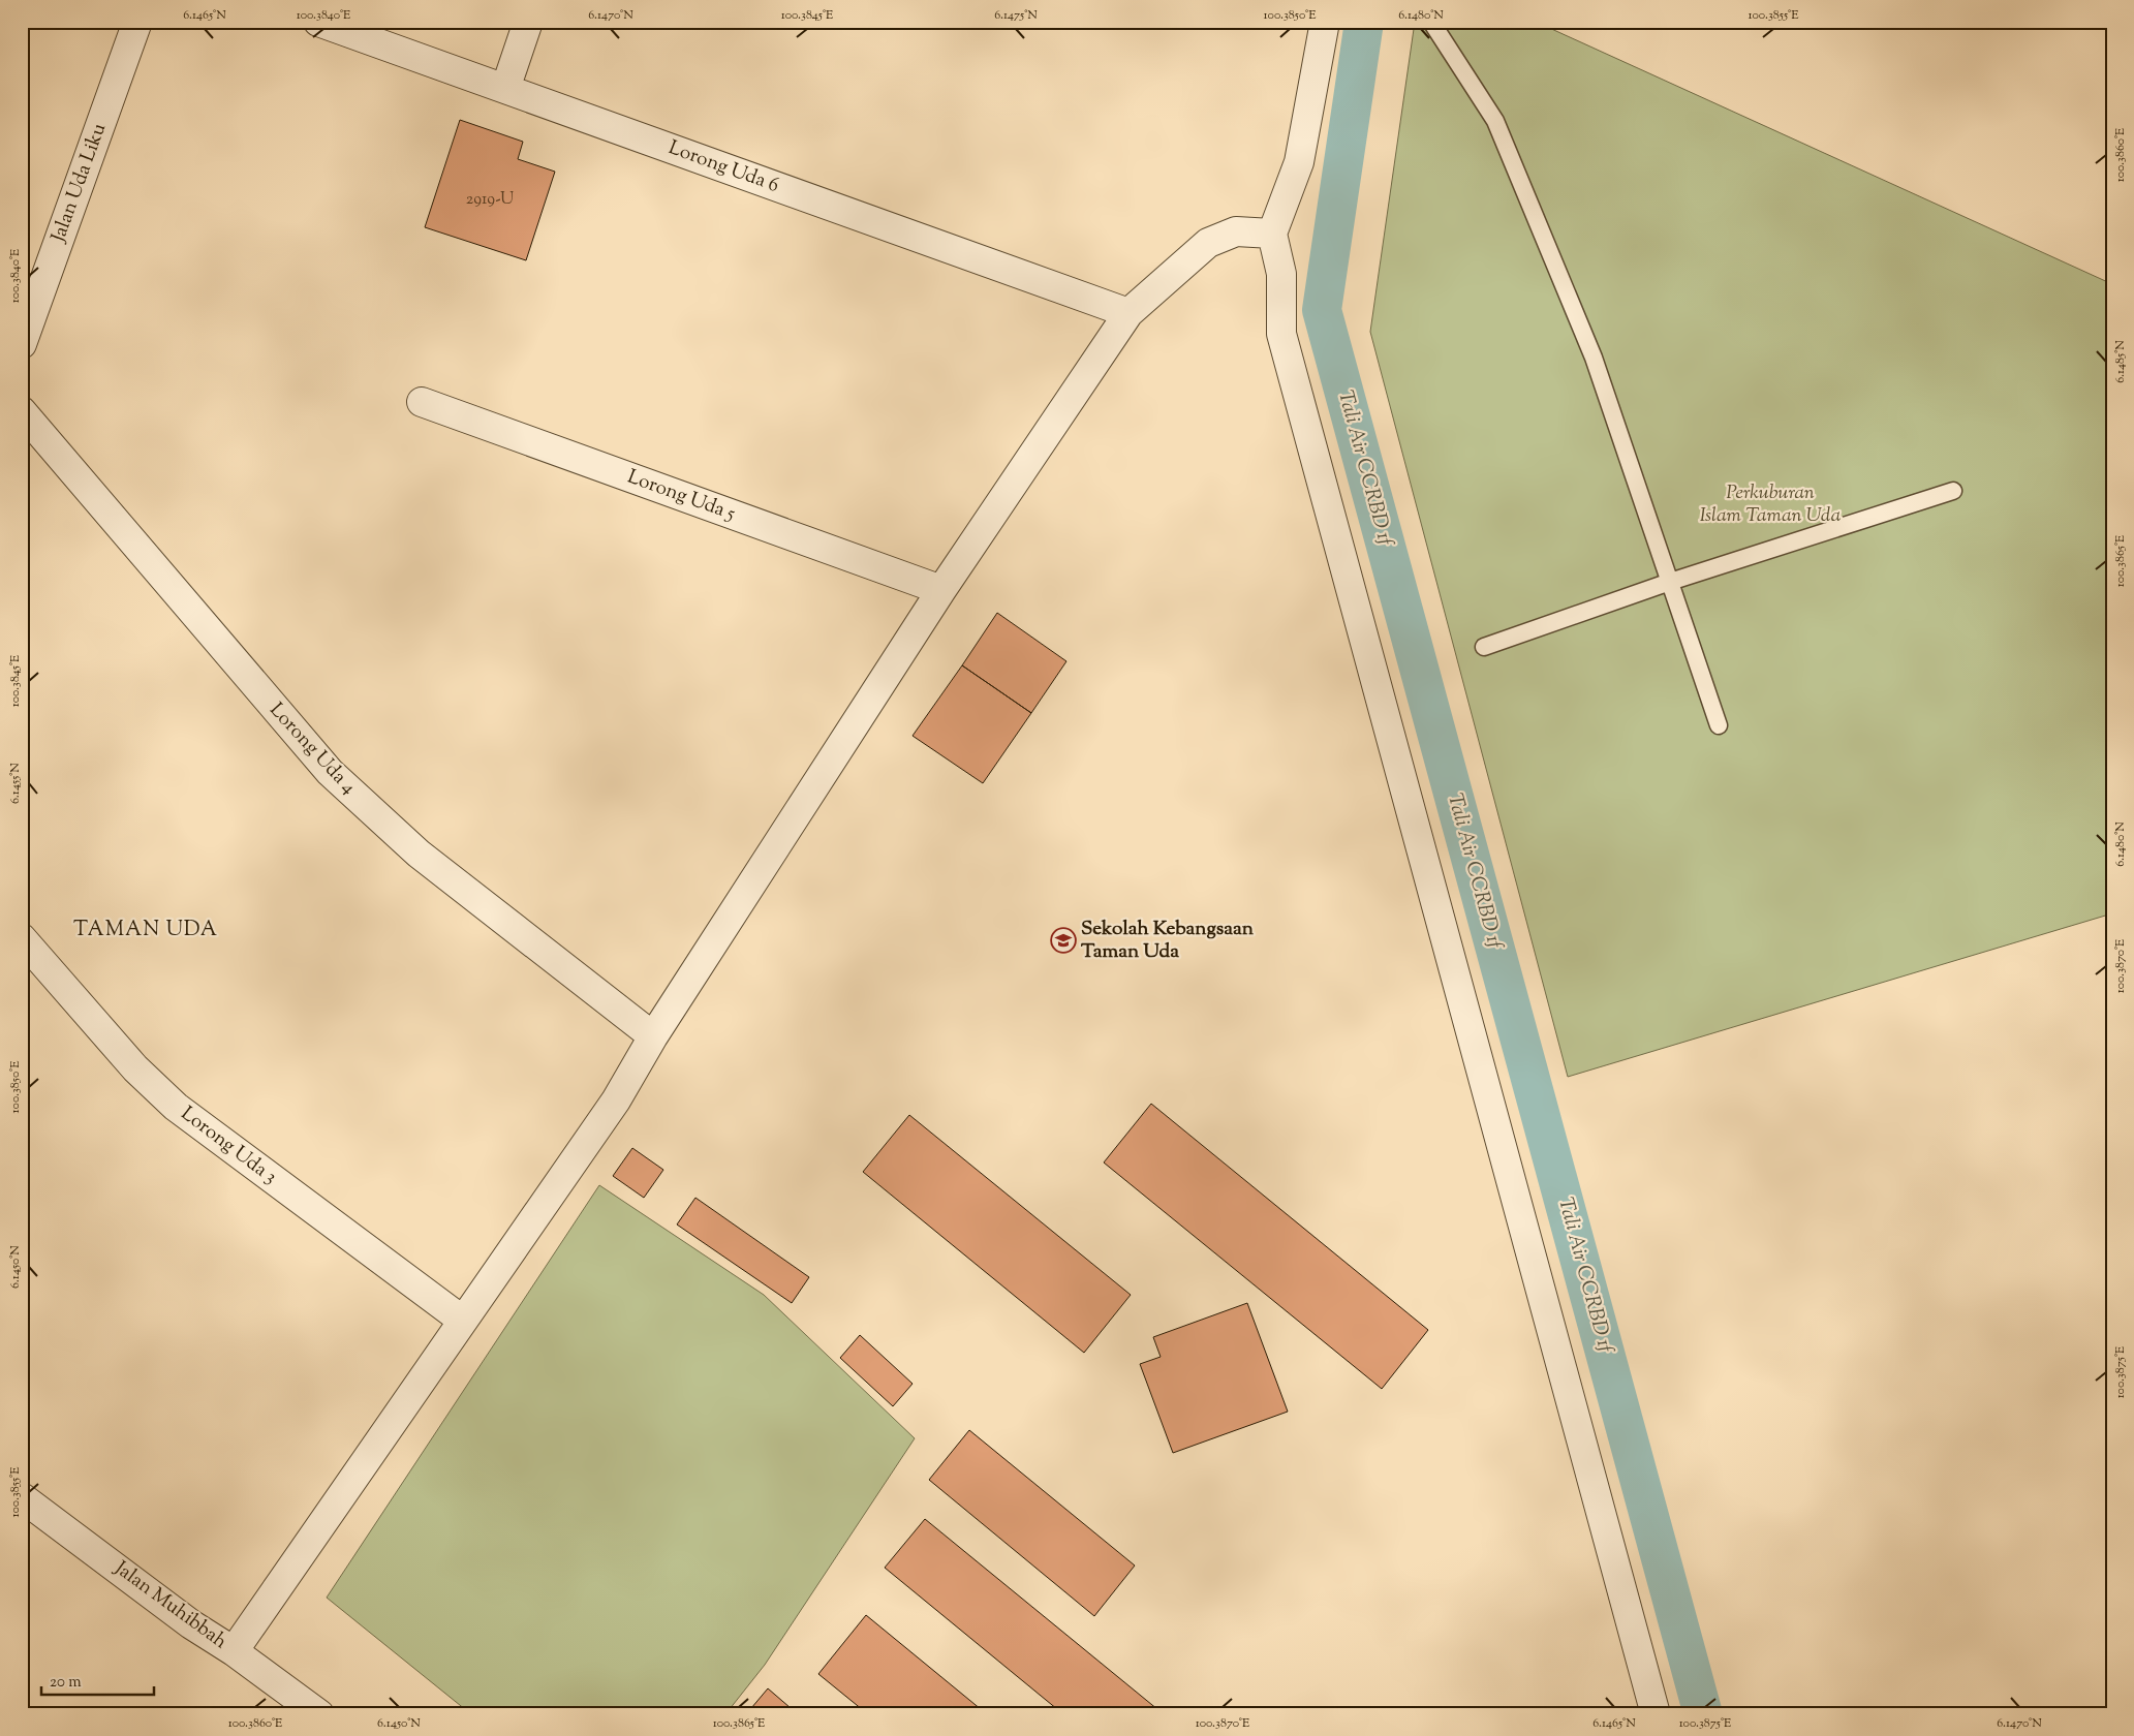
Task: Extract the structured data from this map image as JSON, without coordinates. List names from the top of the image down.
{
  "streets": {
    "street": [
      "Lorong Uda 6",
      "Jalan Uda Liku",
      "Lorong Uda 5",
      "Lorong Uda 4",
      "Lorong Uda 3",
      "Jalan Muhibbah"
    ]
  },
  "districts": ["TAMAN UDA"],
  "water": ["Tali Air CCRBD 1f"],
  "parks": ["Perkuburan Islam Taman Uda"],
  "places": {
    "school or university": ["Sekolah Kebangsaan Taman Uda"]
  },
  "house_numbers": ["2919-U"],
  "scale_bar": "20 m",
  "coordinates": [
    "6.1465°N",
    "100.3840°E",
    "6.1470°N",
    "100.3845°E",
    "6.1475°N",
    "100.3850°E",
    "6.1480°N",
    "100.3855°E",
    "100.3860°E",
    "6.1485°N",
    "100.3865°E",
    "6.1455°N",
    "100.3870°E",
    "6.1450°N",
    "100.3875°E"
  ]
}
